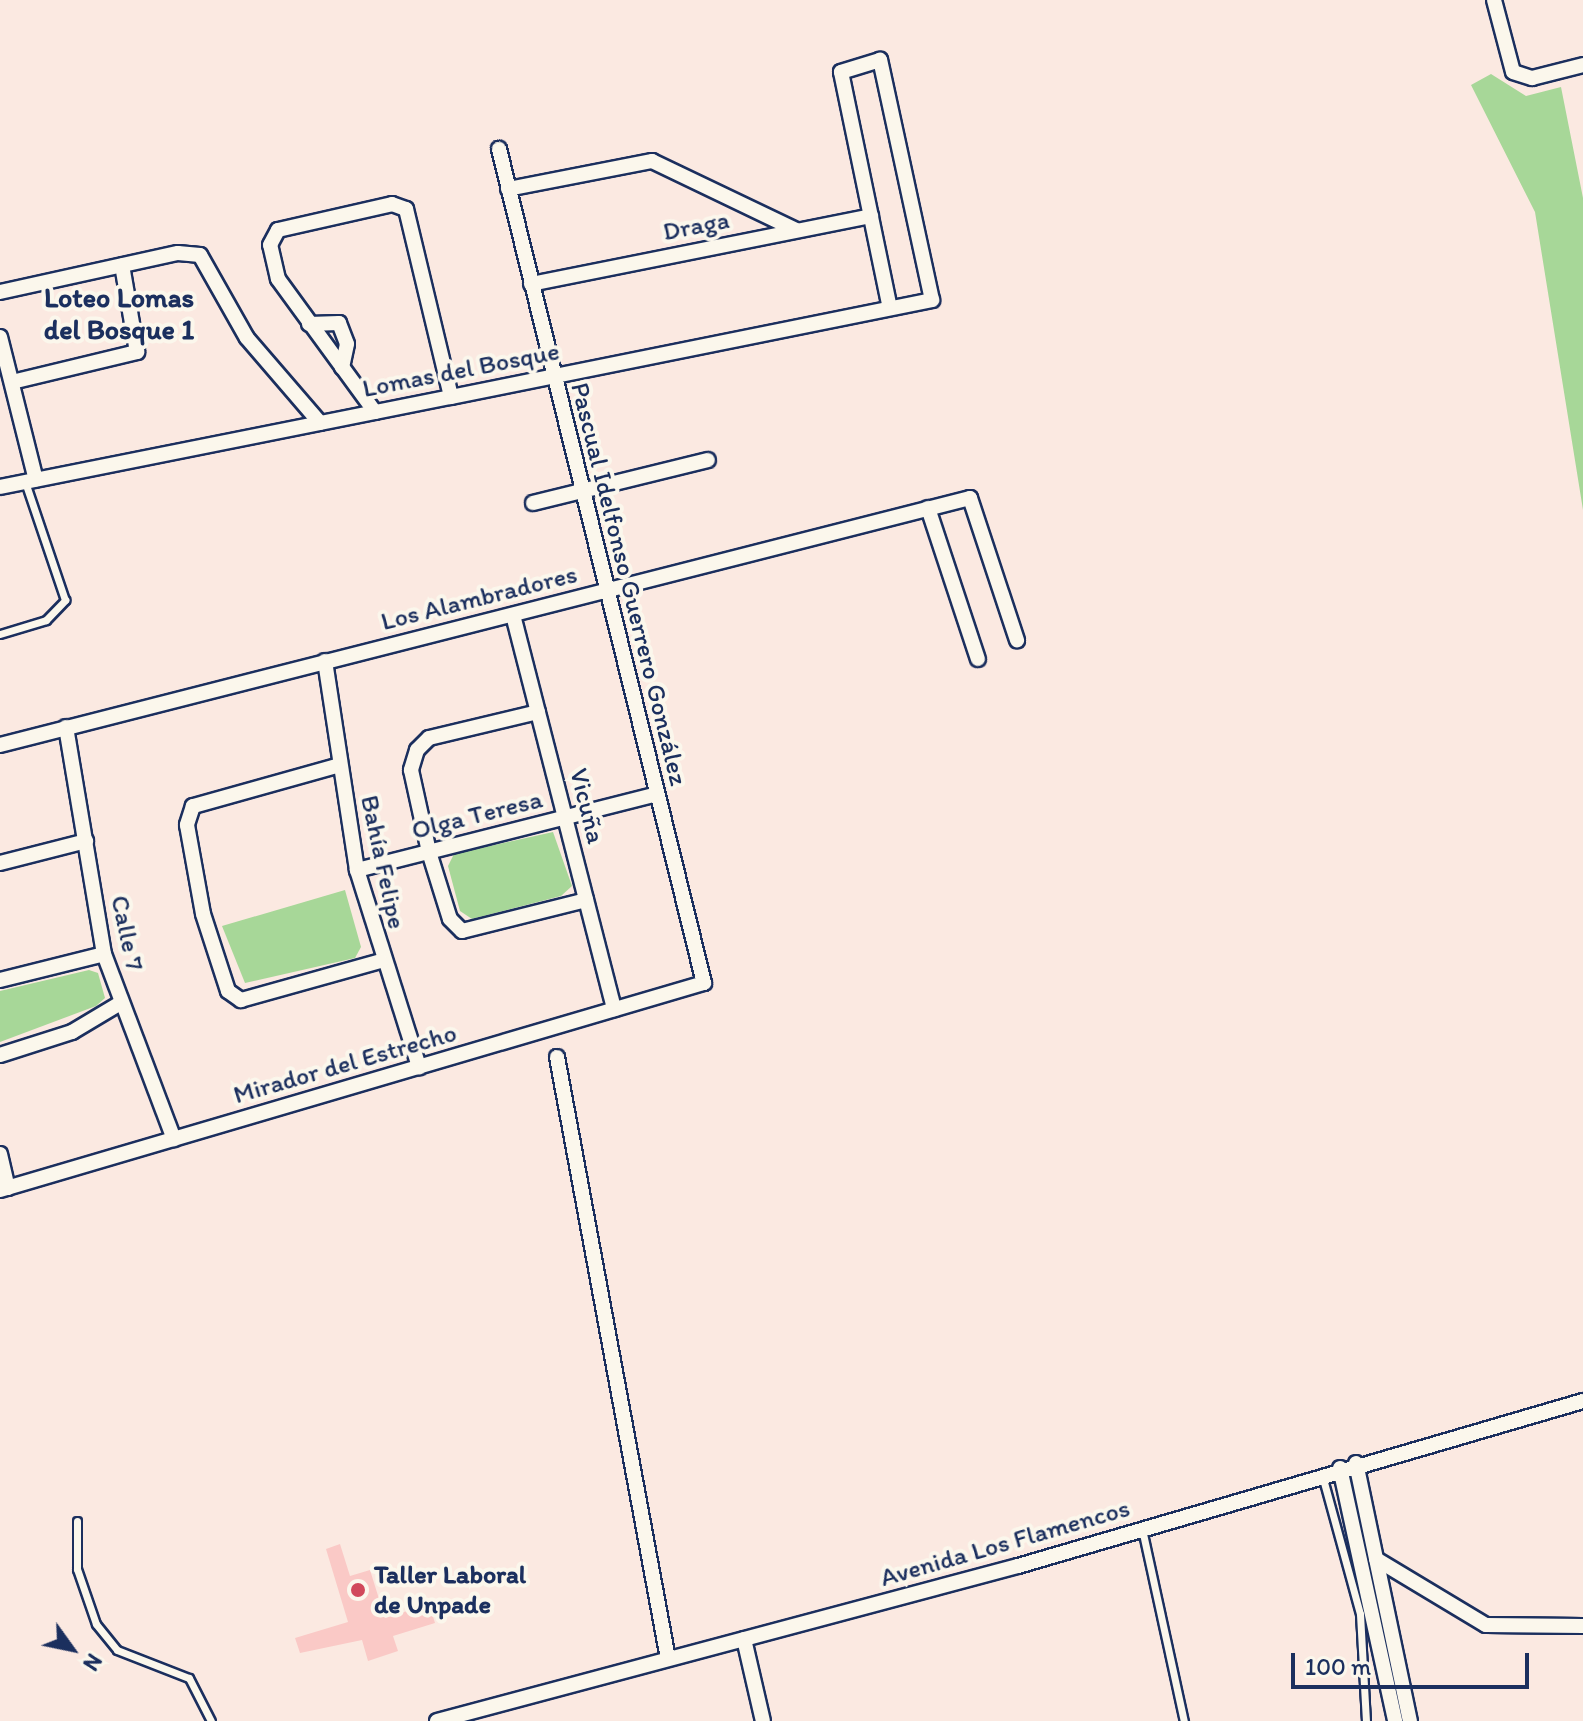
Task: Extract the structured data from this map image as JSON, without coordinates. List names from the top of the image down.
{
  "streets": {
    "street": [
      "Draga",
      "Lomas del Bosque",
      "Pascual Idelfonso Guerrero González",
      "Los Alambradores",
      "Vicuña",
      "Olga Teresa",
      "Bahía Felipe",
      "Calle 7",
      "Mirador del Estrecho",
      "Avenida Los Flamencos"
    ]
  },
  "crossings": [
    ["Draga", "Lomas del Bosque"],
    ["Draga", "Pascual Idelfonso Guerrero González"],
    ["Lomas del Bosque", "Pascual Idelfonso Guerrero González"],
    ["Pascual Idelfonso Guerrero González", "Los Alambradores"],
    ["Pascual Idelfonso Guerrero González", "Olga Teresa"],
    ["Pascual Idelfonso Guerrero González", "Mirador del Estrecho"],
    ["Los Alambradores", "Vicuña"],
    ["Los Alambradores", "Bahía Felipe"],
    ["Los Alambradores", "Calle 7"],
    ["Vicuña", "Olga Teresa"],
    ["Vicuña", "Mirador del Estrecho"],
    ["Olga Teresa", "Bahía Felipe"],
    ["Bahía Felipe", "Mirador del Estrecho"],
    ["Calle 7", "Mirador del Estrecho"]
  ],
  "districts": ["Loteo Lomas del Bosque 1"],
  "places": ["Taller Laboral de Unpade"],
  "scale_bar": "100 m",
  "north": "bottom right"
}
